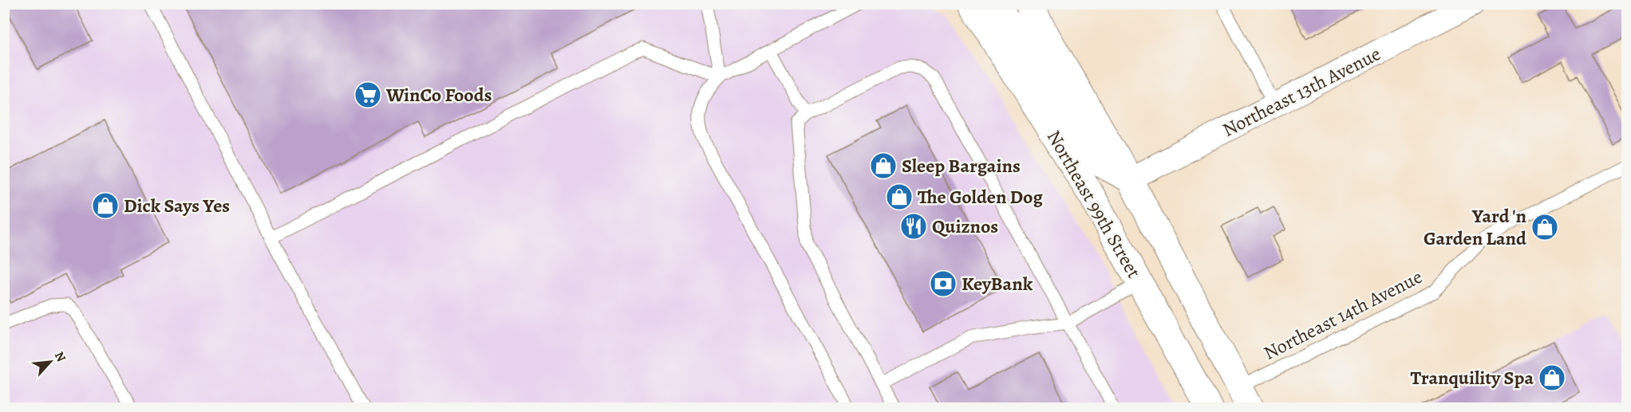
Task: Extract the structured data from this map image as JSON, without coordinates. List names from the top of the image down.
{
  "streets": {
    "main road": ["Northeast 99th Street"],
    "street": ["Northeast 13th Avenue"],
    "lane": ["Northeast 14th Avenue"]
  },
  "crossings": [
    ["Northeast 13th Avenue", "Northeast 99th Street"],
    ["Northeast 99th Street", "Northeast 14th Avenue"]
  ],
  "places": {
    "supermarket": ["WinCo Foods"],
    "shop": [
      "Sleep Bargains",
      "The Golden Dog",
      "Dick Says Yes",
      "Yard 'n Garden Land",
      "Tranquility Spa"
    ],
    "restaurant": ["Quiznos"],
    "bank": ["KeyBank"]
  },
  "north": "top right"
}
